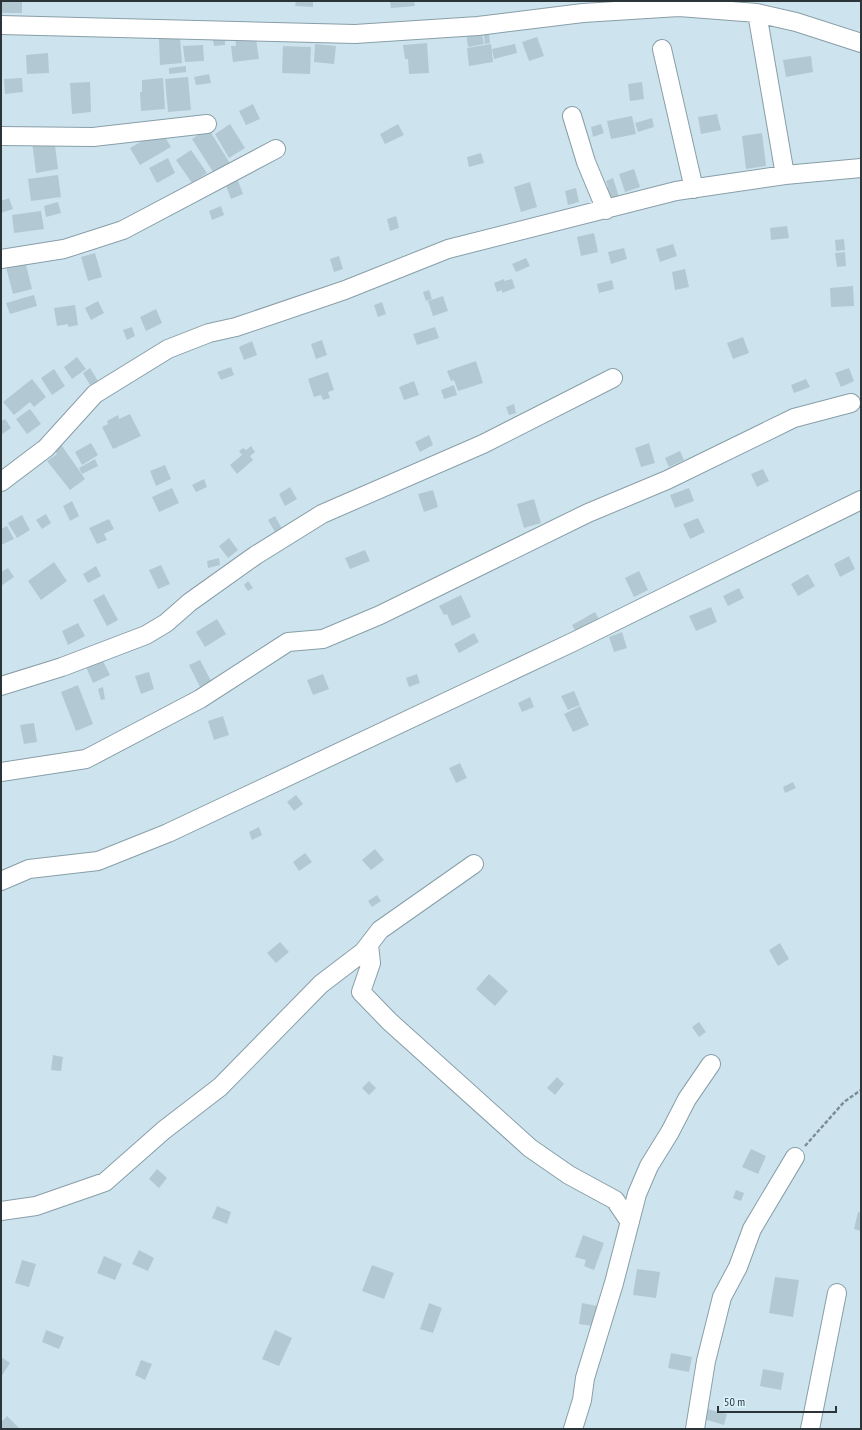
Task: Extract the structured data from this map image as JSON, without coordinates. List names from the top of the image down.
{
  "scale_bar": "50 m"
}
